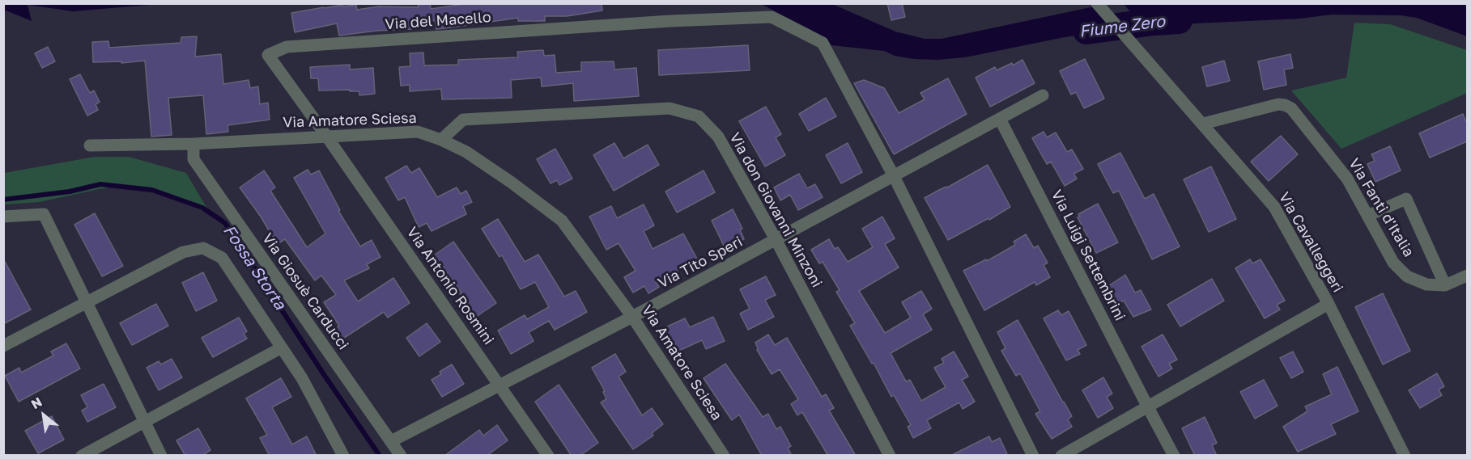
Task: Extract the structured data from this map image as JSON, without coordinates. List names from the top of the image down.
{
  "streets": {
    "street": [
      "Via del Macello",
      "Via Amatore Sciesa",
      "Via Fanti d'Italia",
      "Via don Giovanni Minzoni",
      "Via Cavalleggeri",
      "Via Luigi Settembrini",
      "Via Tito Speri",
      "Via Antonio Rosmini",
      "Via Giosuè Carducci"
    ]
  },
  "crossings": [
    ["Via del Macello", "Via Amatore Sciesa"],
    ["Via del Macello", "Via Tito Speri"],
    ["Via del Macello", "Via Antonio Rosmini"],
    ["Via Amatore Sciesa", "Via don Giovanni Minzoni"],
    ["Via Amatore Sciesa", "Via Tito Speri"],
    ["Via Amatore Sciesa", "Via Antonio Rosmini"],
    ["Via Amatore Sciesa", "Via Giosuè Carducci"],
    ["Via Fanti d'Italia", "Via Cavalleggeri"],
    ["Via don Giovanni Minzoni", "Via Tito Speri"],
    ["Via Luigi Settembrini", "Via Tito Speri"],
    ["Via Tito Speri", "Via Antonio Rosmini"],
    ["Via Tito Speri", "Via Giosuè Carducci"]
  ],
  "water": ["Fiume Zero", "Fossa Storta"],
  "north": "top left"
}
